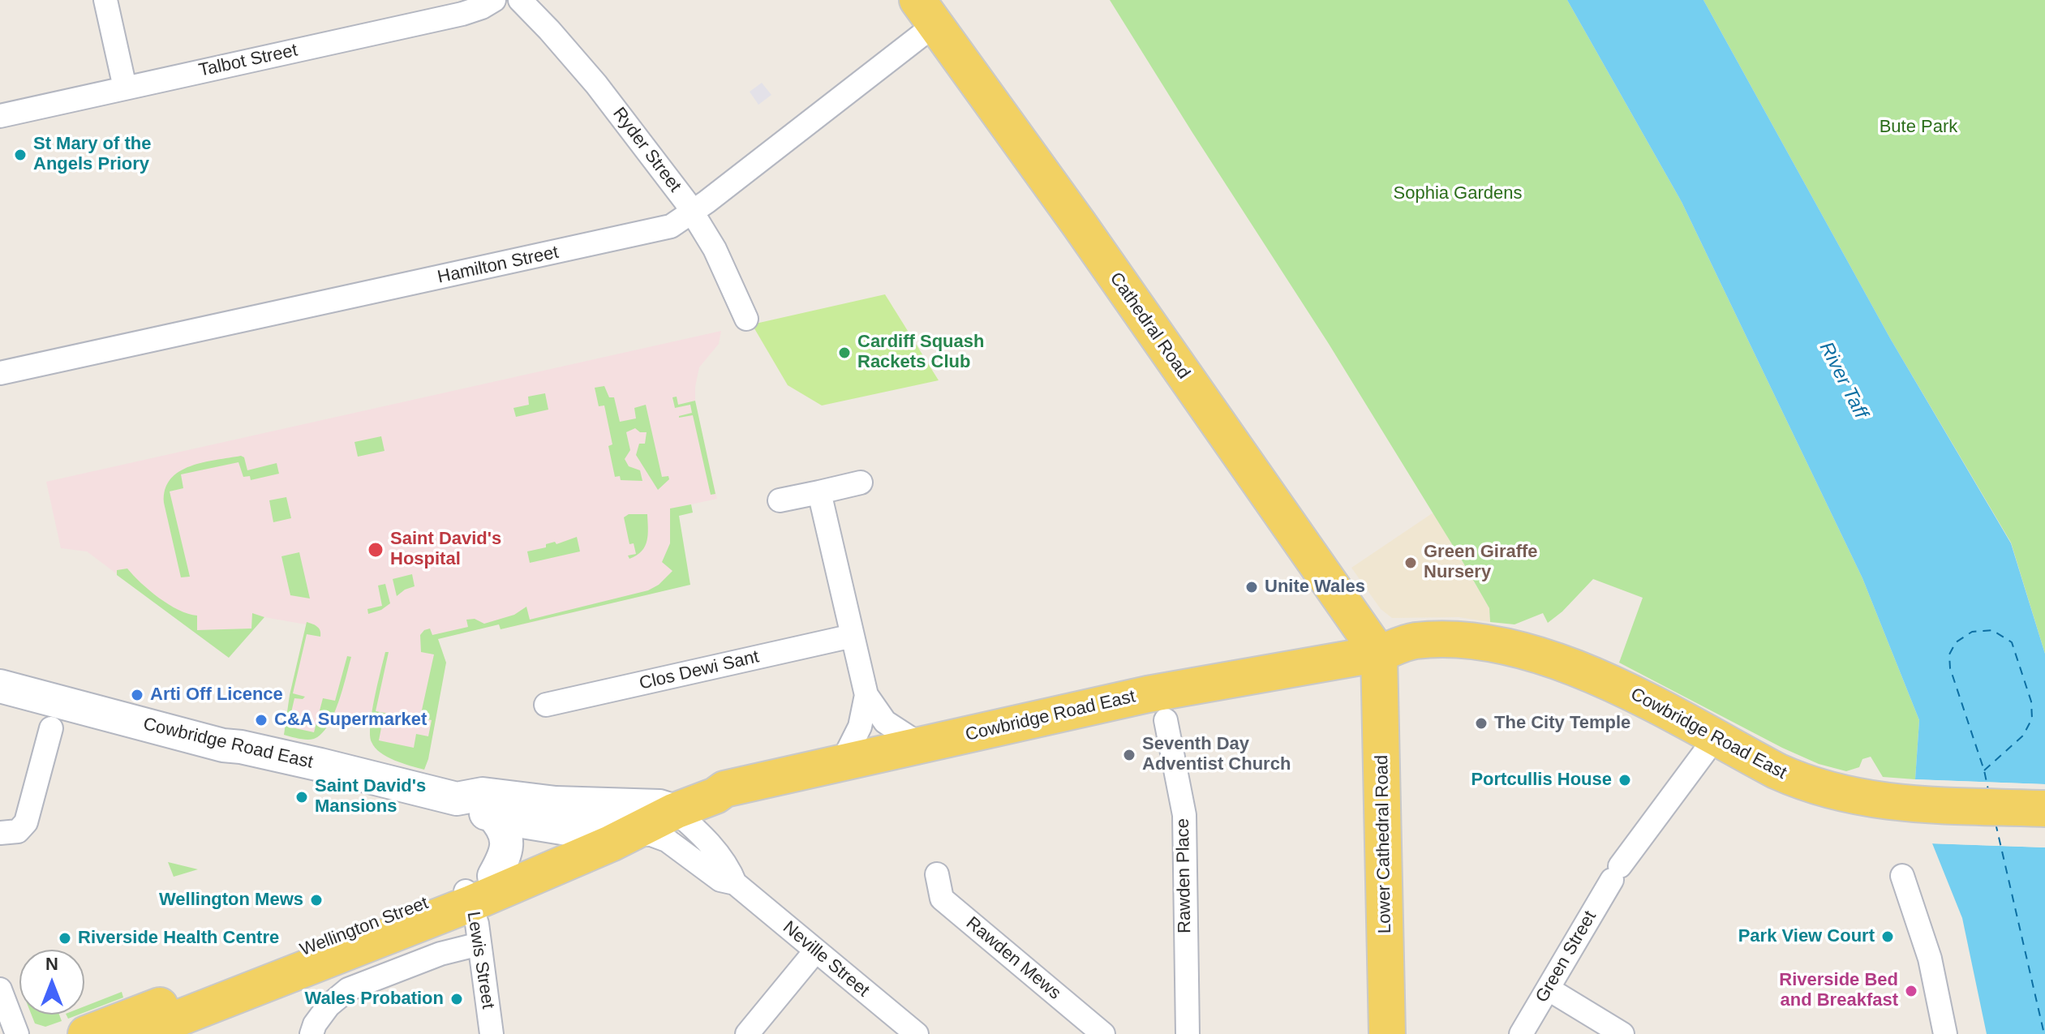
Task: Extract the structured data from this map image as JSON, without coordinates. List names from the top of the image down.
{
  "streets": {
    "main road": [
      "Cathedral Road",
      "Cowbridge Road East",
      "Lower Cathedral Road",
      "Wellington Street"
    ],
    "street": [
      "Talbot Street",
      "Ryder Street",
      "Hamilton Street",
      "Clos Dewi Sant",
      "Rawden Place",
      "Green Street",
      "Rawden Mews",
      "Neville Street",
      "Lewis Street"
    ]
  },
  "crossings": [
    ["Ryder Street", "Hamilton Street"],
    ["Hamilton Street", "Cathedral Road"],
    ["Cathedral Road", "Cowbridge Road East"],
    ["Cathedral Road", "Lower Cathedral Road"],
    ["Cowbridge Road East", "Lower Cathedral Road"],
    ["Cowbridge Road East", "Wellington Street"],
    ["Cowbridge Road East", "Green Street"],
    ["Cowbridge Road East", "Neville Street"],
    ["Wellington Street", "Neville Street"],
    ["Wellington Street", "Lewis Street"]
  ],
  "water": ["River Taff"],
  "parks": ["Bute Park", "Sophia Gardens"],
  "places": [
    "St Mary of the Angels Priory",
    "Cardiff Squash Rackets Club",
    "Saint David's Hospital",
    "Green Giraffe Nursery",
    "Unite Wales",
    "Arti Off Licence",
    "C&A Supermarket",
    "The City Temple",
    "Seventh Day Adventist Church",
    "Portcullis House",
    "Saint David's Mansions",
    "Wellington Mews",
    "Park View Court",
    "Riverside Health Centre",
    "Riverside Bed and Breakfast",
    "Wales Probation"
  ],
  "north": "top"
}
